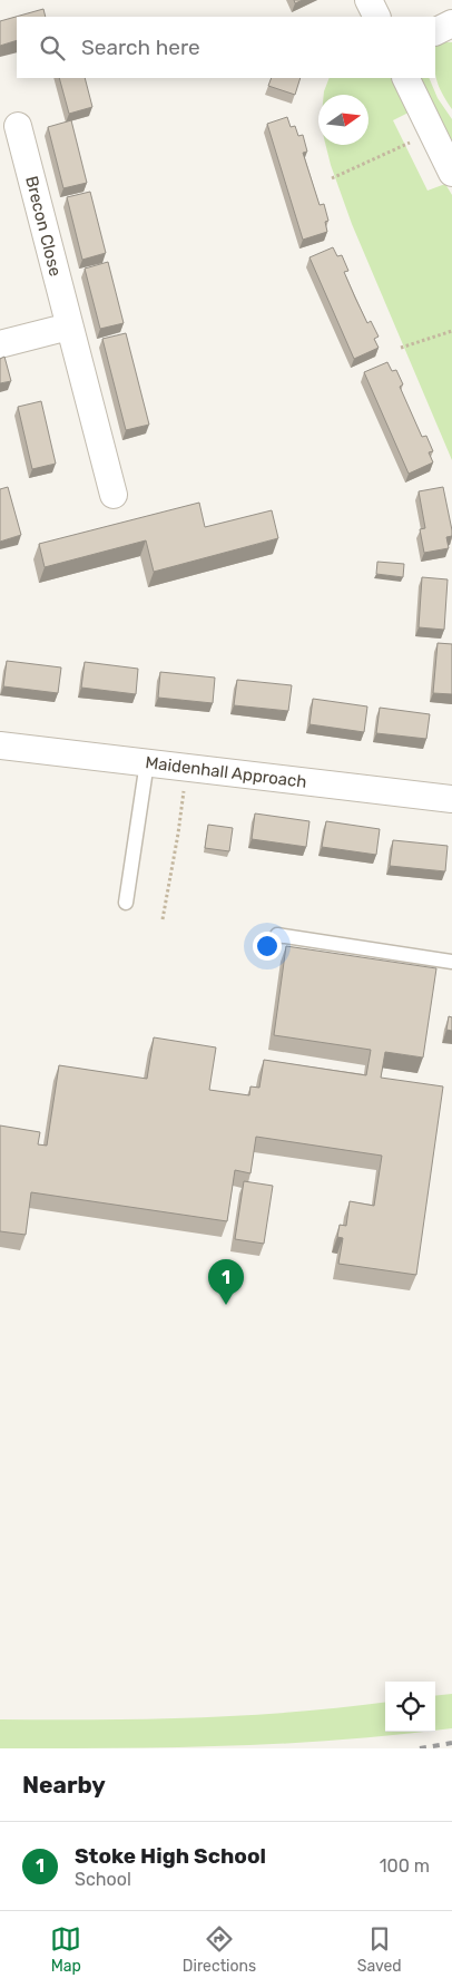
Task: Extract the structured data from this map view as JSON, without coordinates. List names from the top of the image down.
{
  "streets": {
    "street": ["Brecon Close", "Maidenhall Approach"]
  },
  "north": "right",
  "page": {
    "search": "Search here",
    "pins": "1",
    "heading": "Nearby",
    "list": [
      {
        "mark": "1",
        "name": "Stoke High School",
        "note": "School",
        "value": "100 m"
      }
    ],
    "nav": ["Map", "Directions", "Saved"]
  }
}
